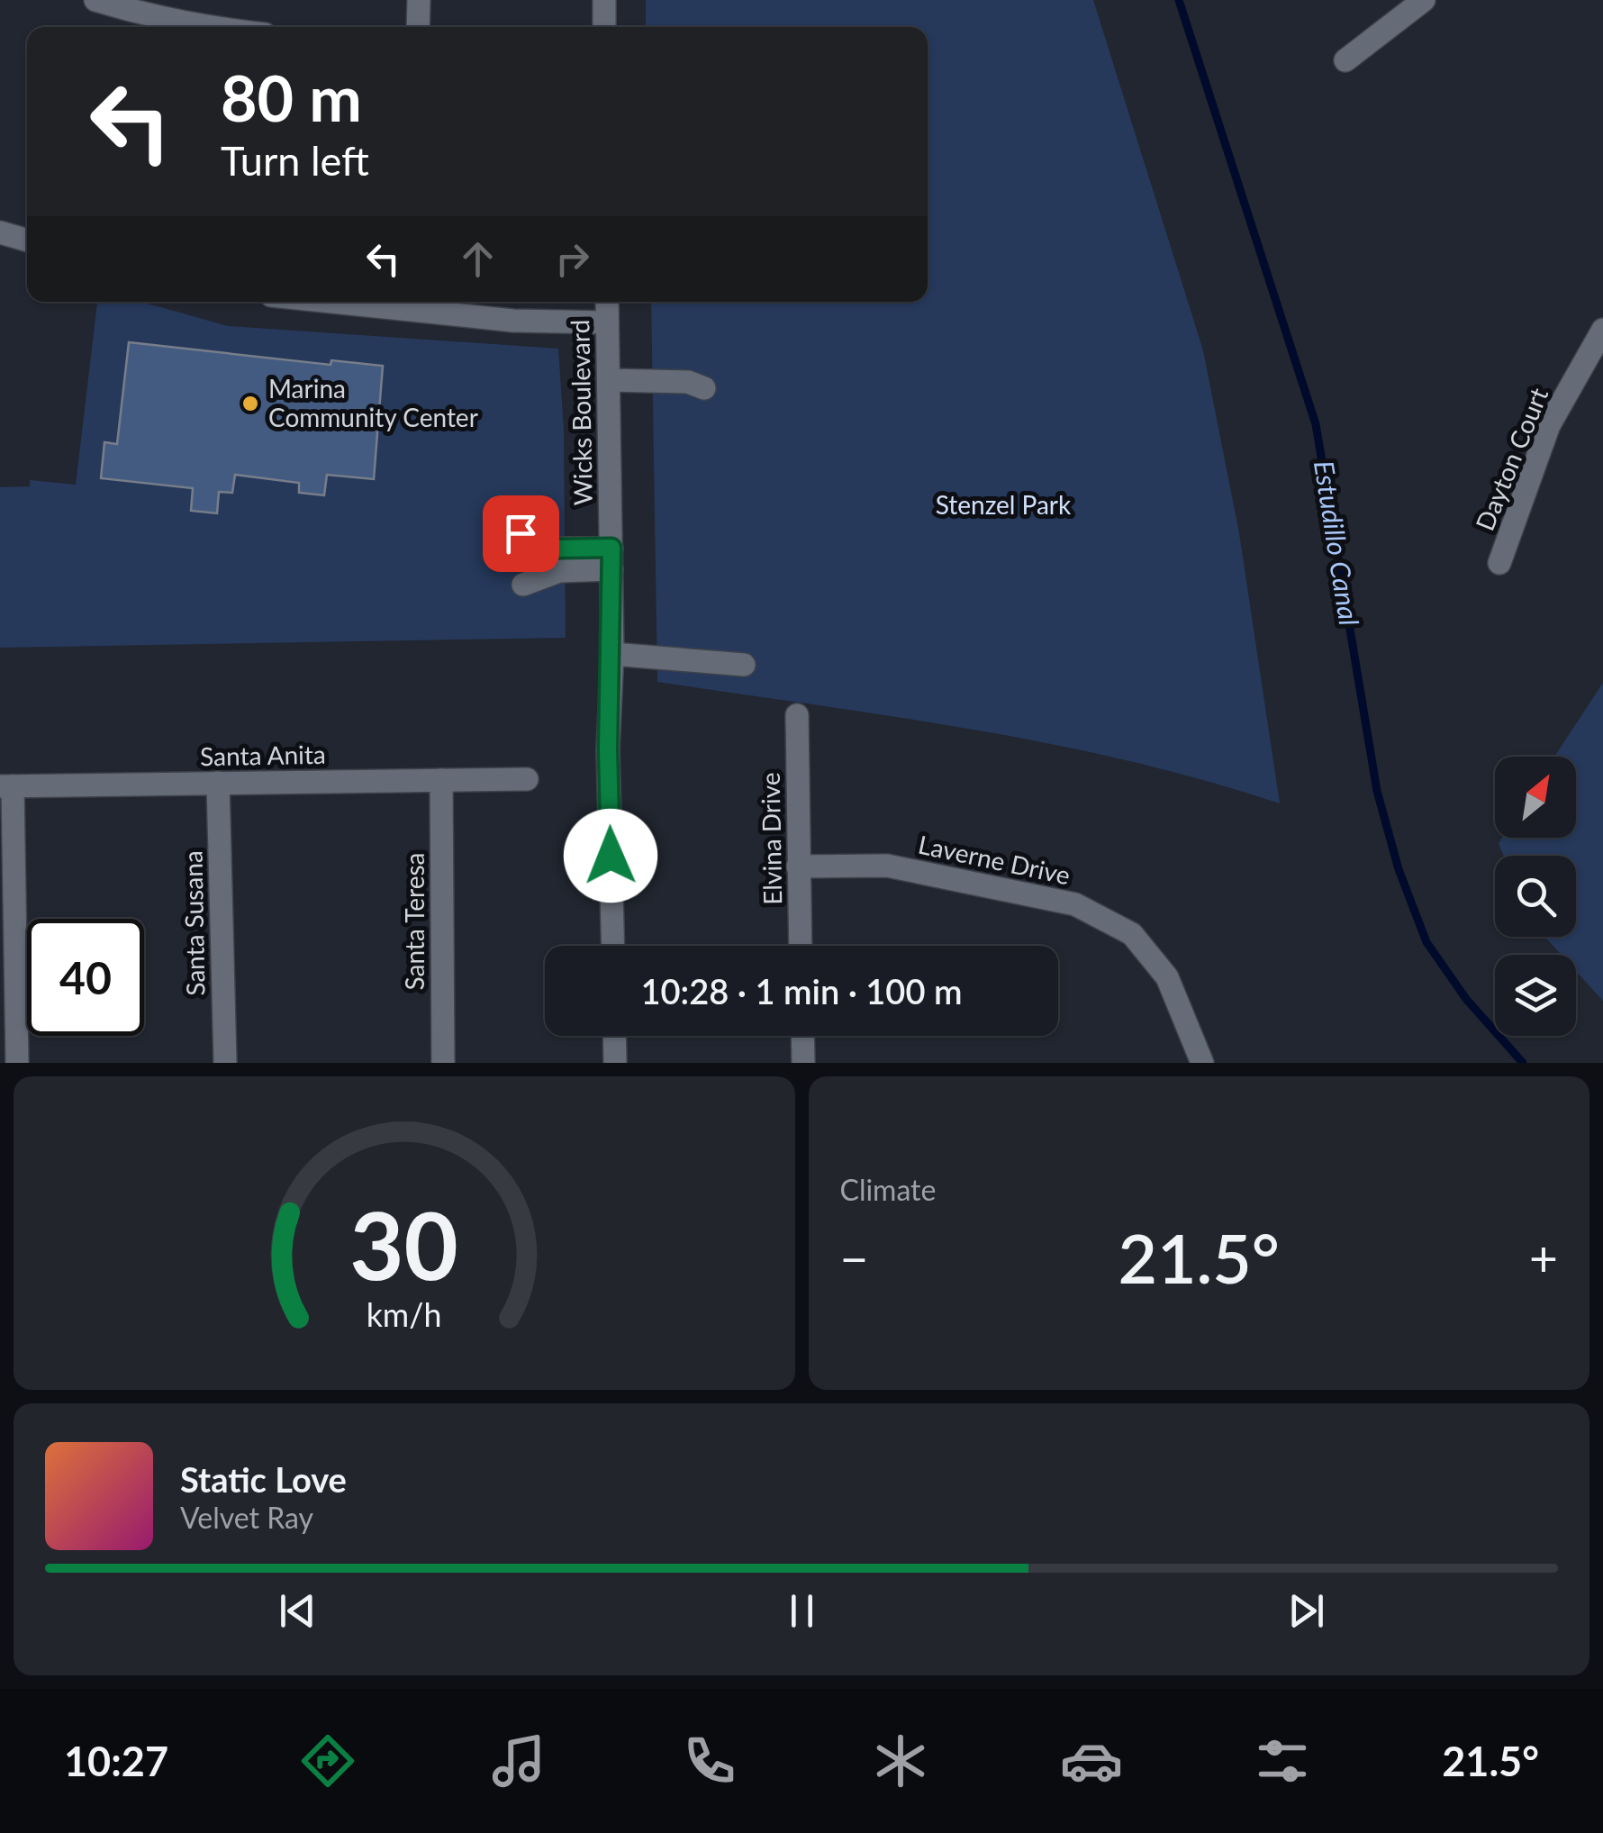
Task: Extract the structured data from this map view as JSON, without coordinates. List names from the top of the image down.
{
  "streets": {
    "street": [
      "Wicks Boulevard",
      "Dayton Court",
      "Santa Anita",
      "Elvina Drive",
      "Laverne Drive",
      "Santa Teresa",
      "Santa Susana"
    ]
  },
  "crossings": [
    ["Santa Anita", "Santa Teresa"],
    ["Santa Anita", "Santa Susana"],
    ["Elvina Drive", "Laverne Drive"]
  ],
  "water": ["Estudillo Canal"],
  "parks": ["Stenzel Park"],
  "places": ["Marina Community Center"],
  "north": "top right",
  "page": {
    "turn": ["80 m", "Turn left"],
    "limit": "40",
    "trip": "10:28 · 1 min · 100 m",
    "tile": "Climate",
    "heat": ["−", "21.5°", "+"],
    "song": ["Static Love", "Velvet Ray"],
    "tabs": ["10:27", "21.5°"],
    "gauge": ["30", "km/h"]
  }
}
